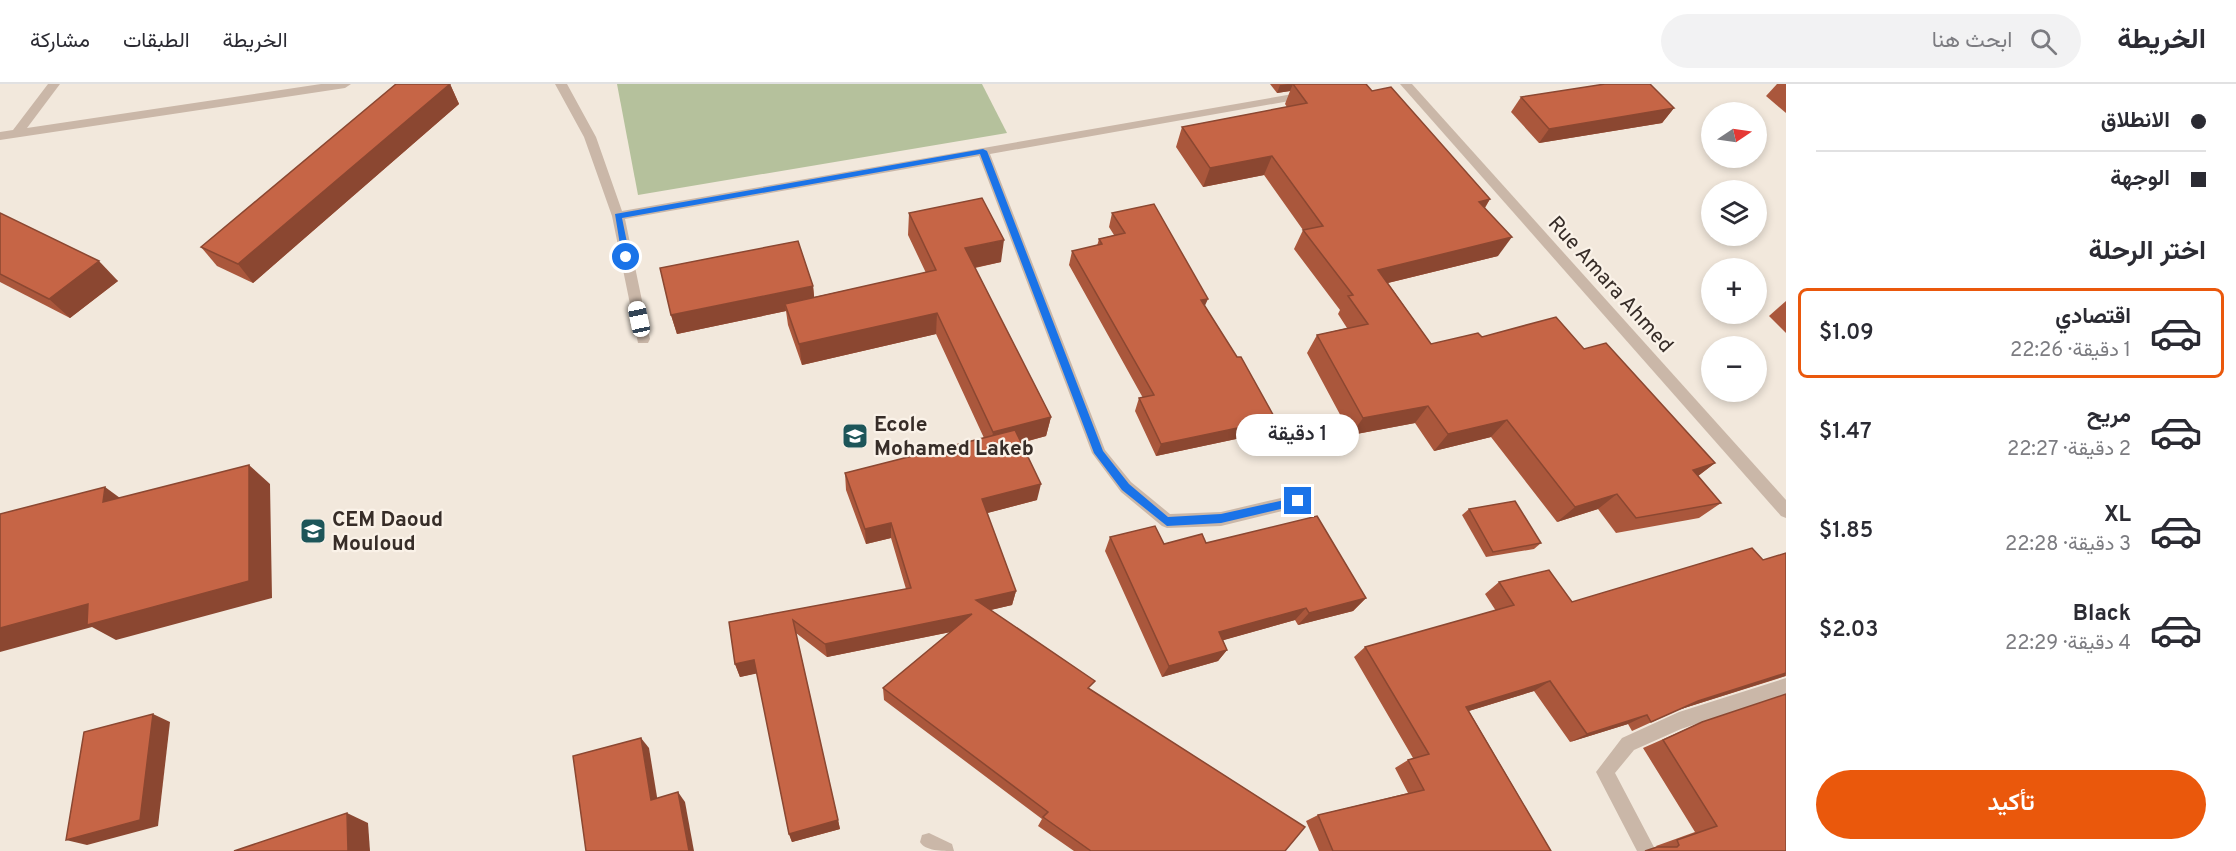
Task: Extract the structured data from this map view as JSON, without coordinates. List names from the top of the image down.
{
  "streets": {
    "street": ["Rue Amara Ahmed"]
  },
  "places": {
    "school or university": ["Ecole Mohamed Lakeb", "CEM Daoud Mouloud"]
  },
  "north": "right",
  "page": {
    "header": "الخريطة",
    "search": "ابحث هنا",
    "nav": ["الخريطة", "الطبقات", "مشاركة"],
    "banner": ["الانطلاق", "الوجهة"],
    "map_buttons": ["+", "−"],
    "heading": "اختر الرحلة",
    "list": [
      {
        "name": "اقتصادي",
        "note": "1 دقيقة · 22:26",
        "value": "$1.09"
      },
      {
        "name": "مريح",
        "note": "2 دقيقة · 22:27",
        "value": "$1.47"
      },
      {
        "name": "XL",
        "note": "3 دقيقة · 22:28",
        "value": "$1.85"
      },
      {
        "name": "Black",
        "note": "4 دقيقة · 22:29",
        "value": "$2.03"
      }
    ],
    "bubble": "1 دقيقة",
    "buttons": "تأكيد"
  }
}
